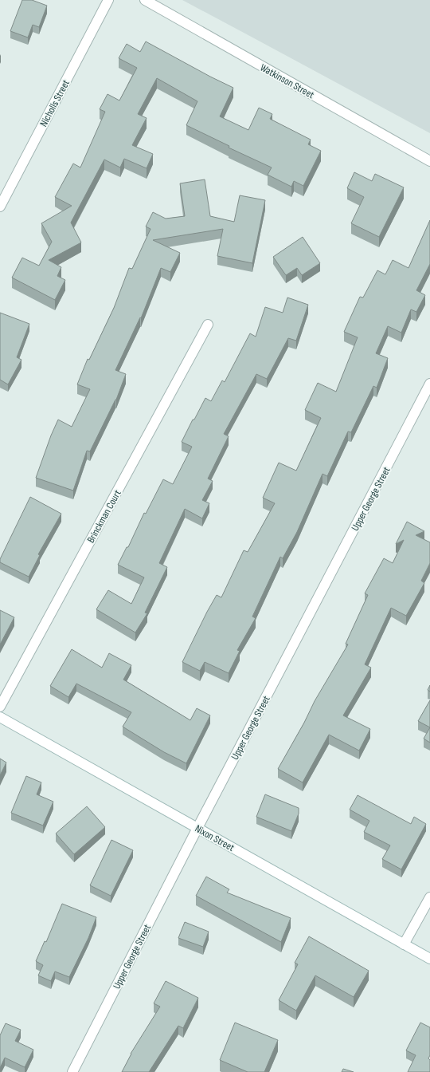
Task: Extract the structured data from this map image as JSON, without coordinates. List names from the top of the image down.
{
  "streets": {
    "street": [
      "Watkinson Street",
      "Nicholls Street",
      "Upper George Street",
      "Brinckman Court",
      "Nixon Street"
    ]
  },
  "crossings": [
    ["Upper George Street", "Nixon Street"]
  ]
}
